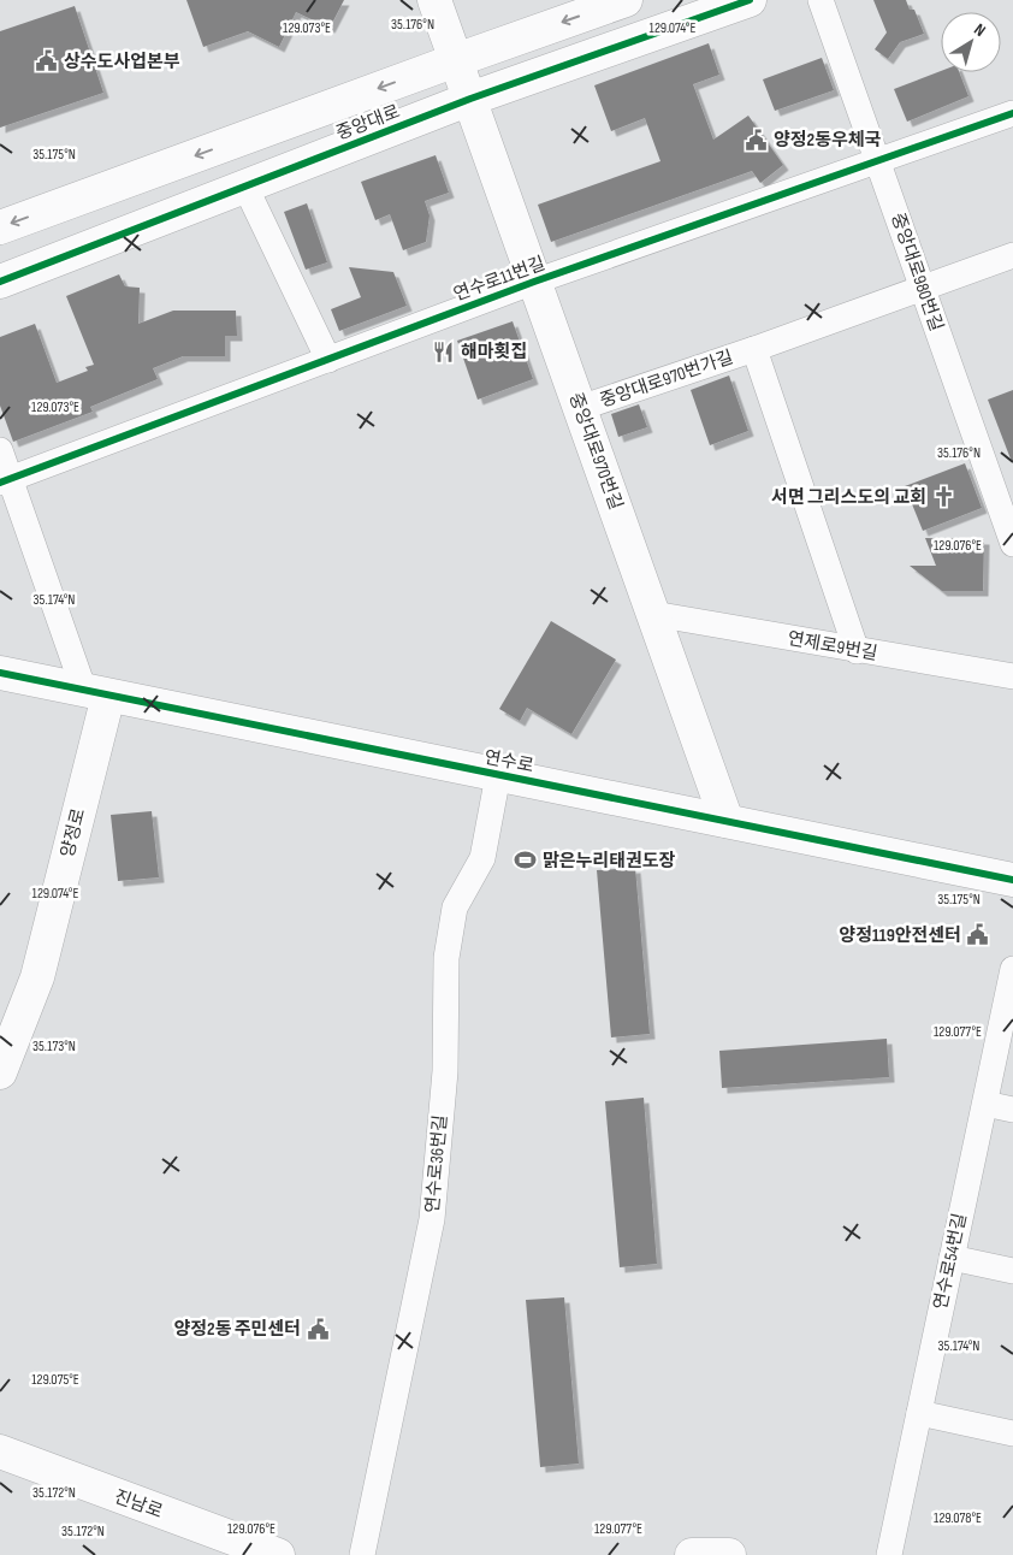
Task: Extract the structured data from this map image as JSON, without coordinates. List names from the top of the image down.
{
  "streets": {
    "main road": [
      "중앙대로",
      "중앙대로970번길",
      "연수로",
      "양정로",
      "진남로"
    ],
    "street": [
      "중앙대로980번길",
      "연수로11번길",
      "중앙대로970번가길",
      "연제로9번길",
      "연수로36번길",
      "연수로54번길"
    ]
  },
  "crossings": [
    ["중앙대로", "중앙대로970번길"],
    ["중앙대로980번길", "연수로11번길"],
    ["중앙대로980번길", "중앙대로970번가길"],
    ["연수로11번길", "중앙대로970번길"],
    ["중앙대로970번가길", "중앙대로970번길"],
    ["중앙대로970번가길", "연제로9번길"],
    ["중앙대로970번길", "연제로9번길"],
    ["중앙대로970번길", "연수로"],
    ["연수로", "양정로"],
    ["연수로", "연수로36번길"]
  ],
  "places": {
    "public building": [
      "상수도사업본부",
      "양정2동우체국",
      "양정119안전센터",
      "양정2동 주민센터"
    ],
    "restaurant": ["해마횟집"],
    "church": ["서면 그리스도의 교회"],
    "sports": ["맑은누리태권도장"]
  },
  "north": "top right",
  "coordinates": [
    "35.176°N",
    "129.073°E",
    "129.074°E",
    "35.175°N",
    "129.076°E",
    "35.174°N",
    "129.077°E",
    "35.173°N",
    "129.075°E",
    "35.172°N",
    "129.078°E"
  ]
}
